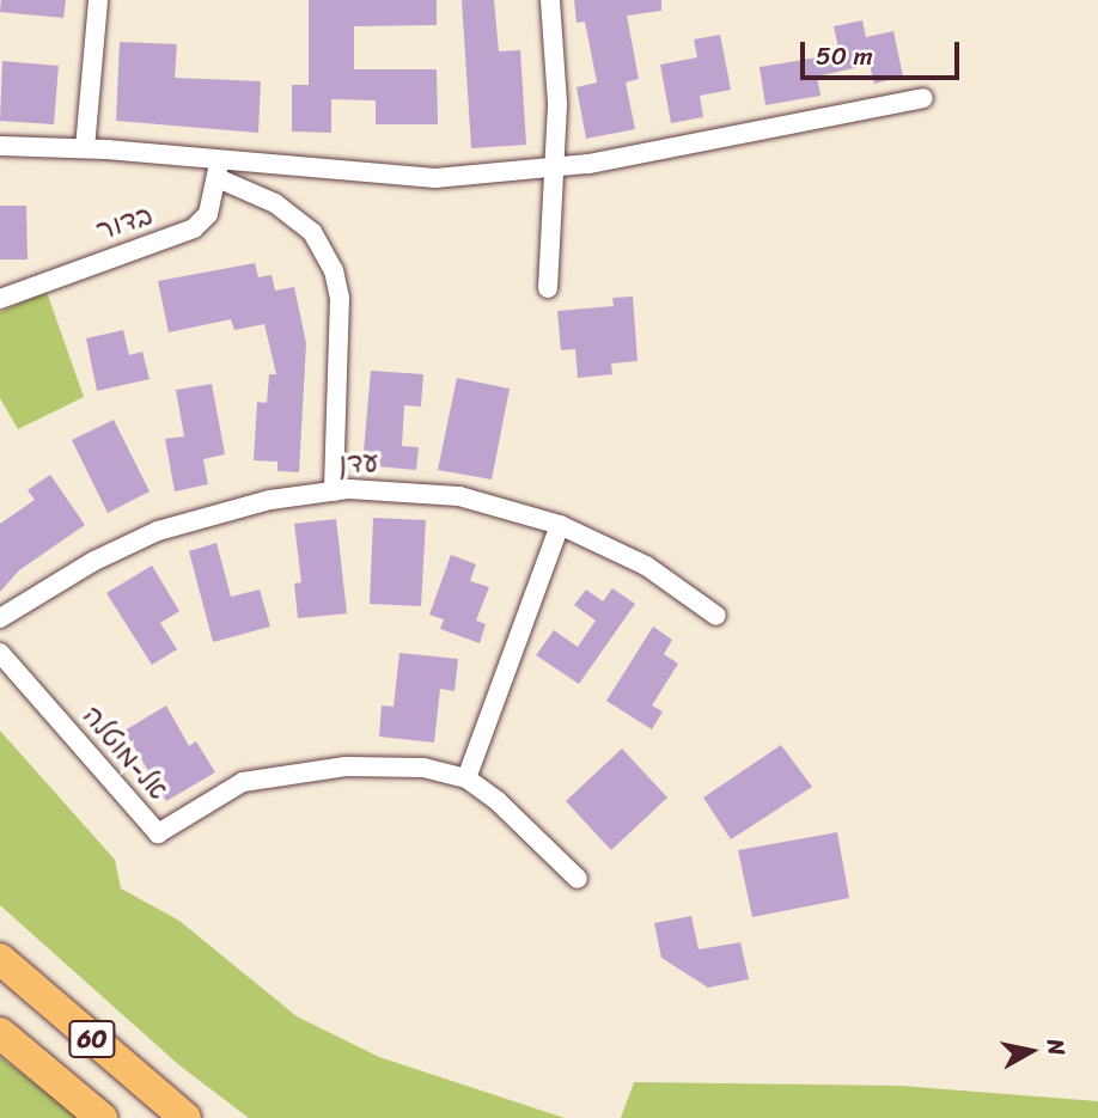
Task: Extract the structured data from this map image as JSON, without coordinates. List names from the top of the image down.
{
  "streets": {
    "highway": ["60"],
    "street": ["בדור", "עדן", "אל-מוטלה"]
  },
  "scale_bar": "50 m",
  "north": "right"
}
